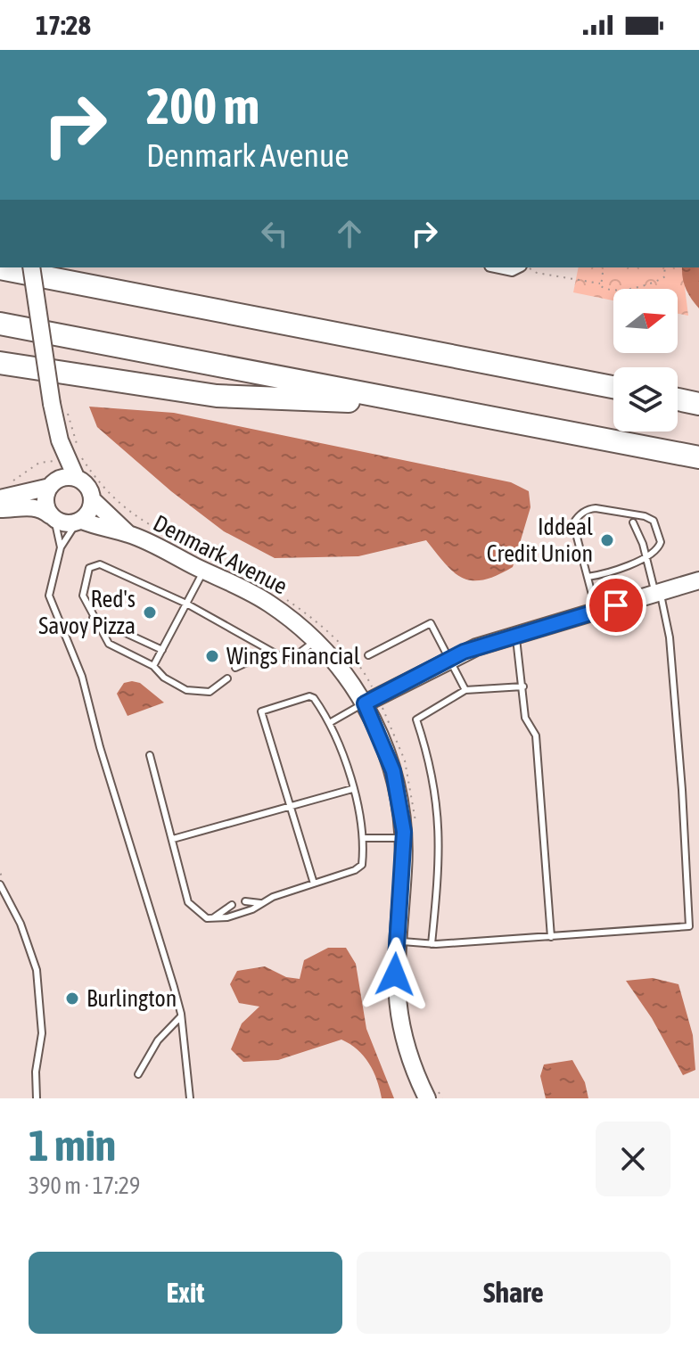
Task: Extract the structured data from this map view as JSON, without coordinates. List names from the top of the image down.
{
  "streets": {
    "street": ["Denmark Avenue"]
  },
  "places": [
    "Iddeal Credit Union",
    "Red's Savoy Pizza",
    "Wings Financial",
    "Burlington"
  ],
  "north": "right",
  "page": {
    "status": "17:28",
    "turn": ["200 m", "Denmark Avenue"],
    "heading": ["1 min", "390 m · 17:29"],
    "buttons": ["Exit", "Share"]
  }
}
